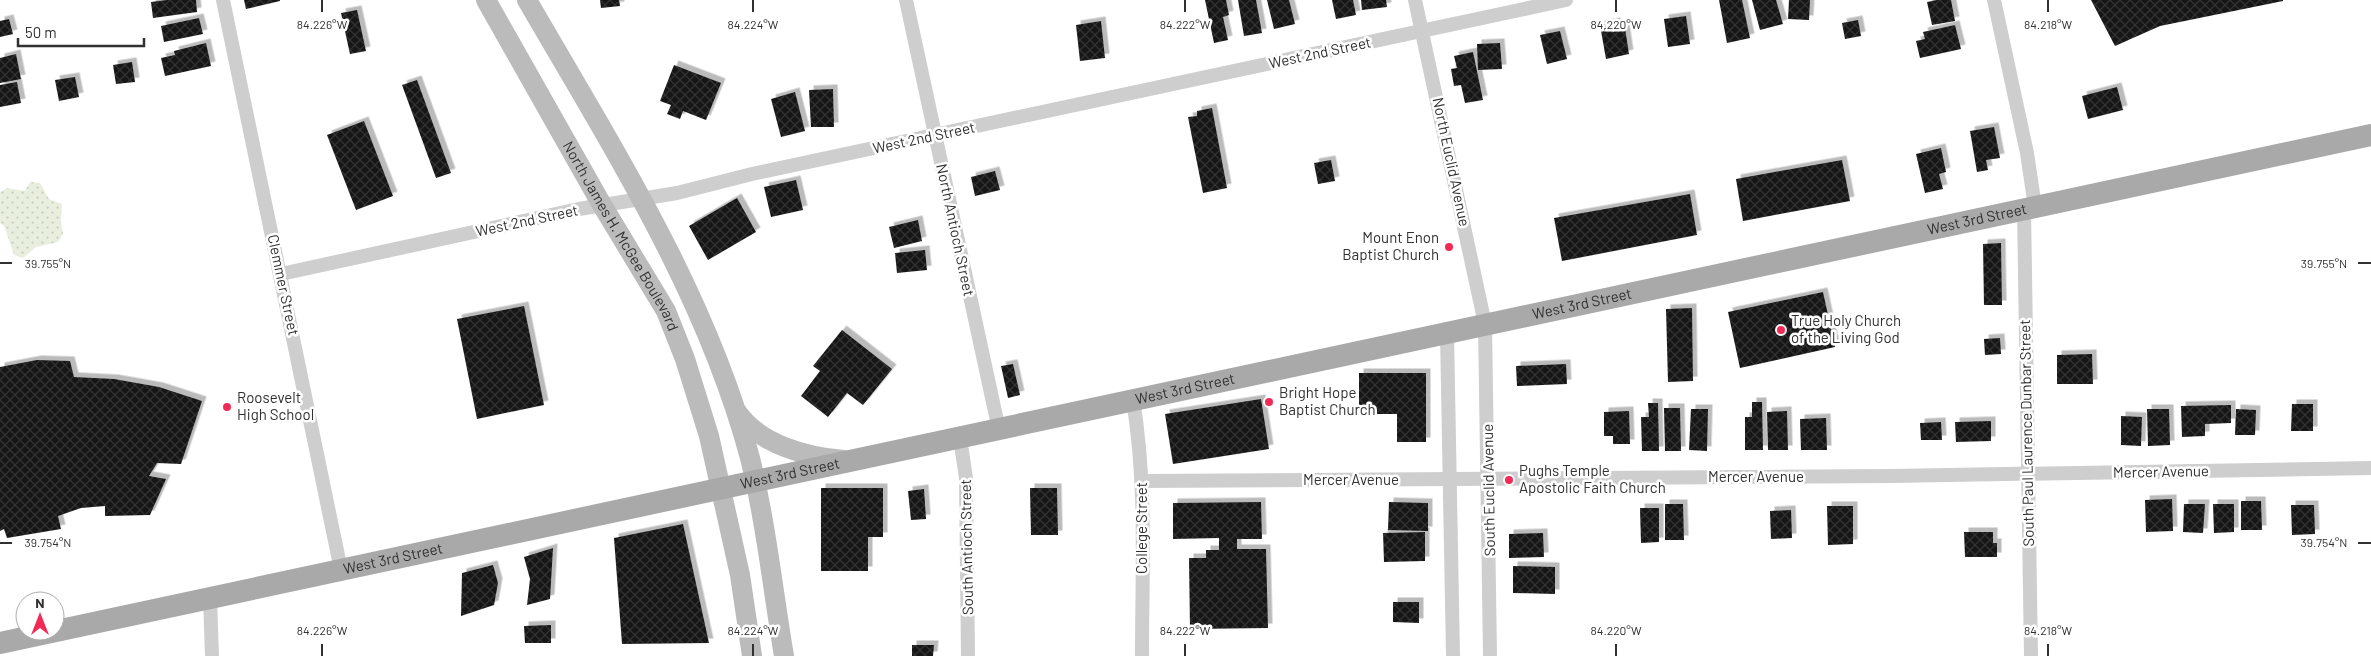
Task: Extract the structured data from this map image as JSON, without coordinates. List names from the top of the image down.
{
  "streets": {
    "main road": ["West 3rd Street", "North James H. McGee Boulevard"],
    "street": [
      "West 2nd Street",
      "North Euclid Avenue",
      "North Antioch Street",
      "Clemmer Street",
      "South Paul Laurence Dunbar Street",
      "Mercer Avenue",
      "South Euclid Avenue",
      "College Street",
      "South Antioch Street"
    ]
  },
  "crossings": [
    ["West 2nd Street", "North Euclid Avenue"],
    ["West 2nd Street", "North Antioch Street"],
    ["West 2nd Street", "North James H. McGee Boulevard"],
    ["West 2nd Street", "Clemmer Street"],
    ["North Euclid Avenue", "West 3rd Street"],
    ["North Euclid Avenue", "South Euclid Avenue"],
    ["West 3rd Street", "North Antioch Street"],
    ["West 3rd Street", "North James H. McGee Boulevard"],
    ["West 3rd Street", "Clemmer Street"],
    ["West 3rd Street", "South Paul Laurence Dunbar Street"],
    ["West 3rd Street", "South Euclid Avenue"],
    ["West 3rd Street", "College Street"],
    ["West 3rd Street", "South Antioch Street"],
    ["South Paul Laurence Dunbar Street", "Mercer Avenue"],
    ["Mercer Avenue", "South Euclid Avenue"],
    ["Mercer Avenue", "College Street"]
  ],
  "places": [
    "Mount Enon Baptist Church",
    "True Holy Church of the Living God",
    "Bright Hope Baptist Church",
    "Roosevelt High School",
    "Pughs Temple Apostolic Faith Church"
  ],
  "scale_bar": "50 m",
  "north": "top",
  "coordinates": [
    "84.226°W",
    "84.224°W",
    "84.222°W",
    "84.220°W",
    "84.218°W",
    "39.755°N",
    "39.754°N"
  ]
}
